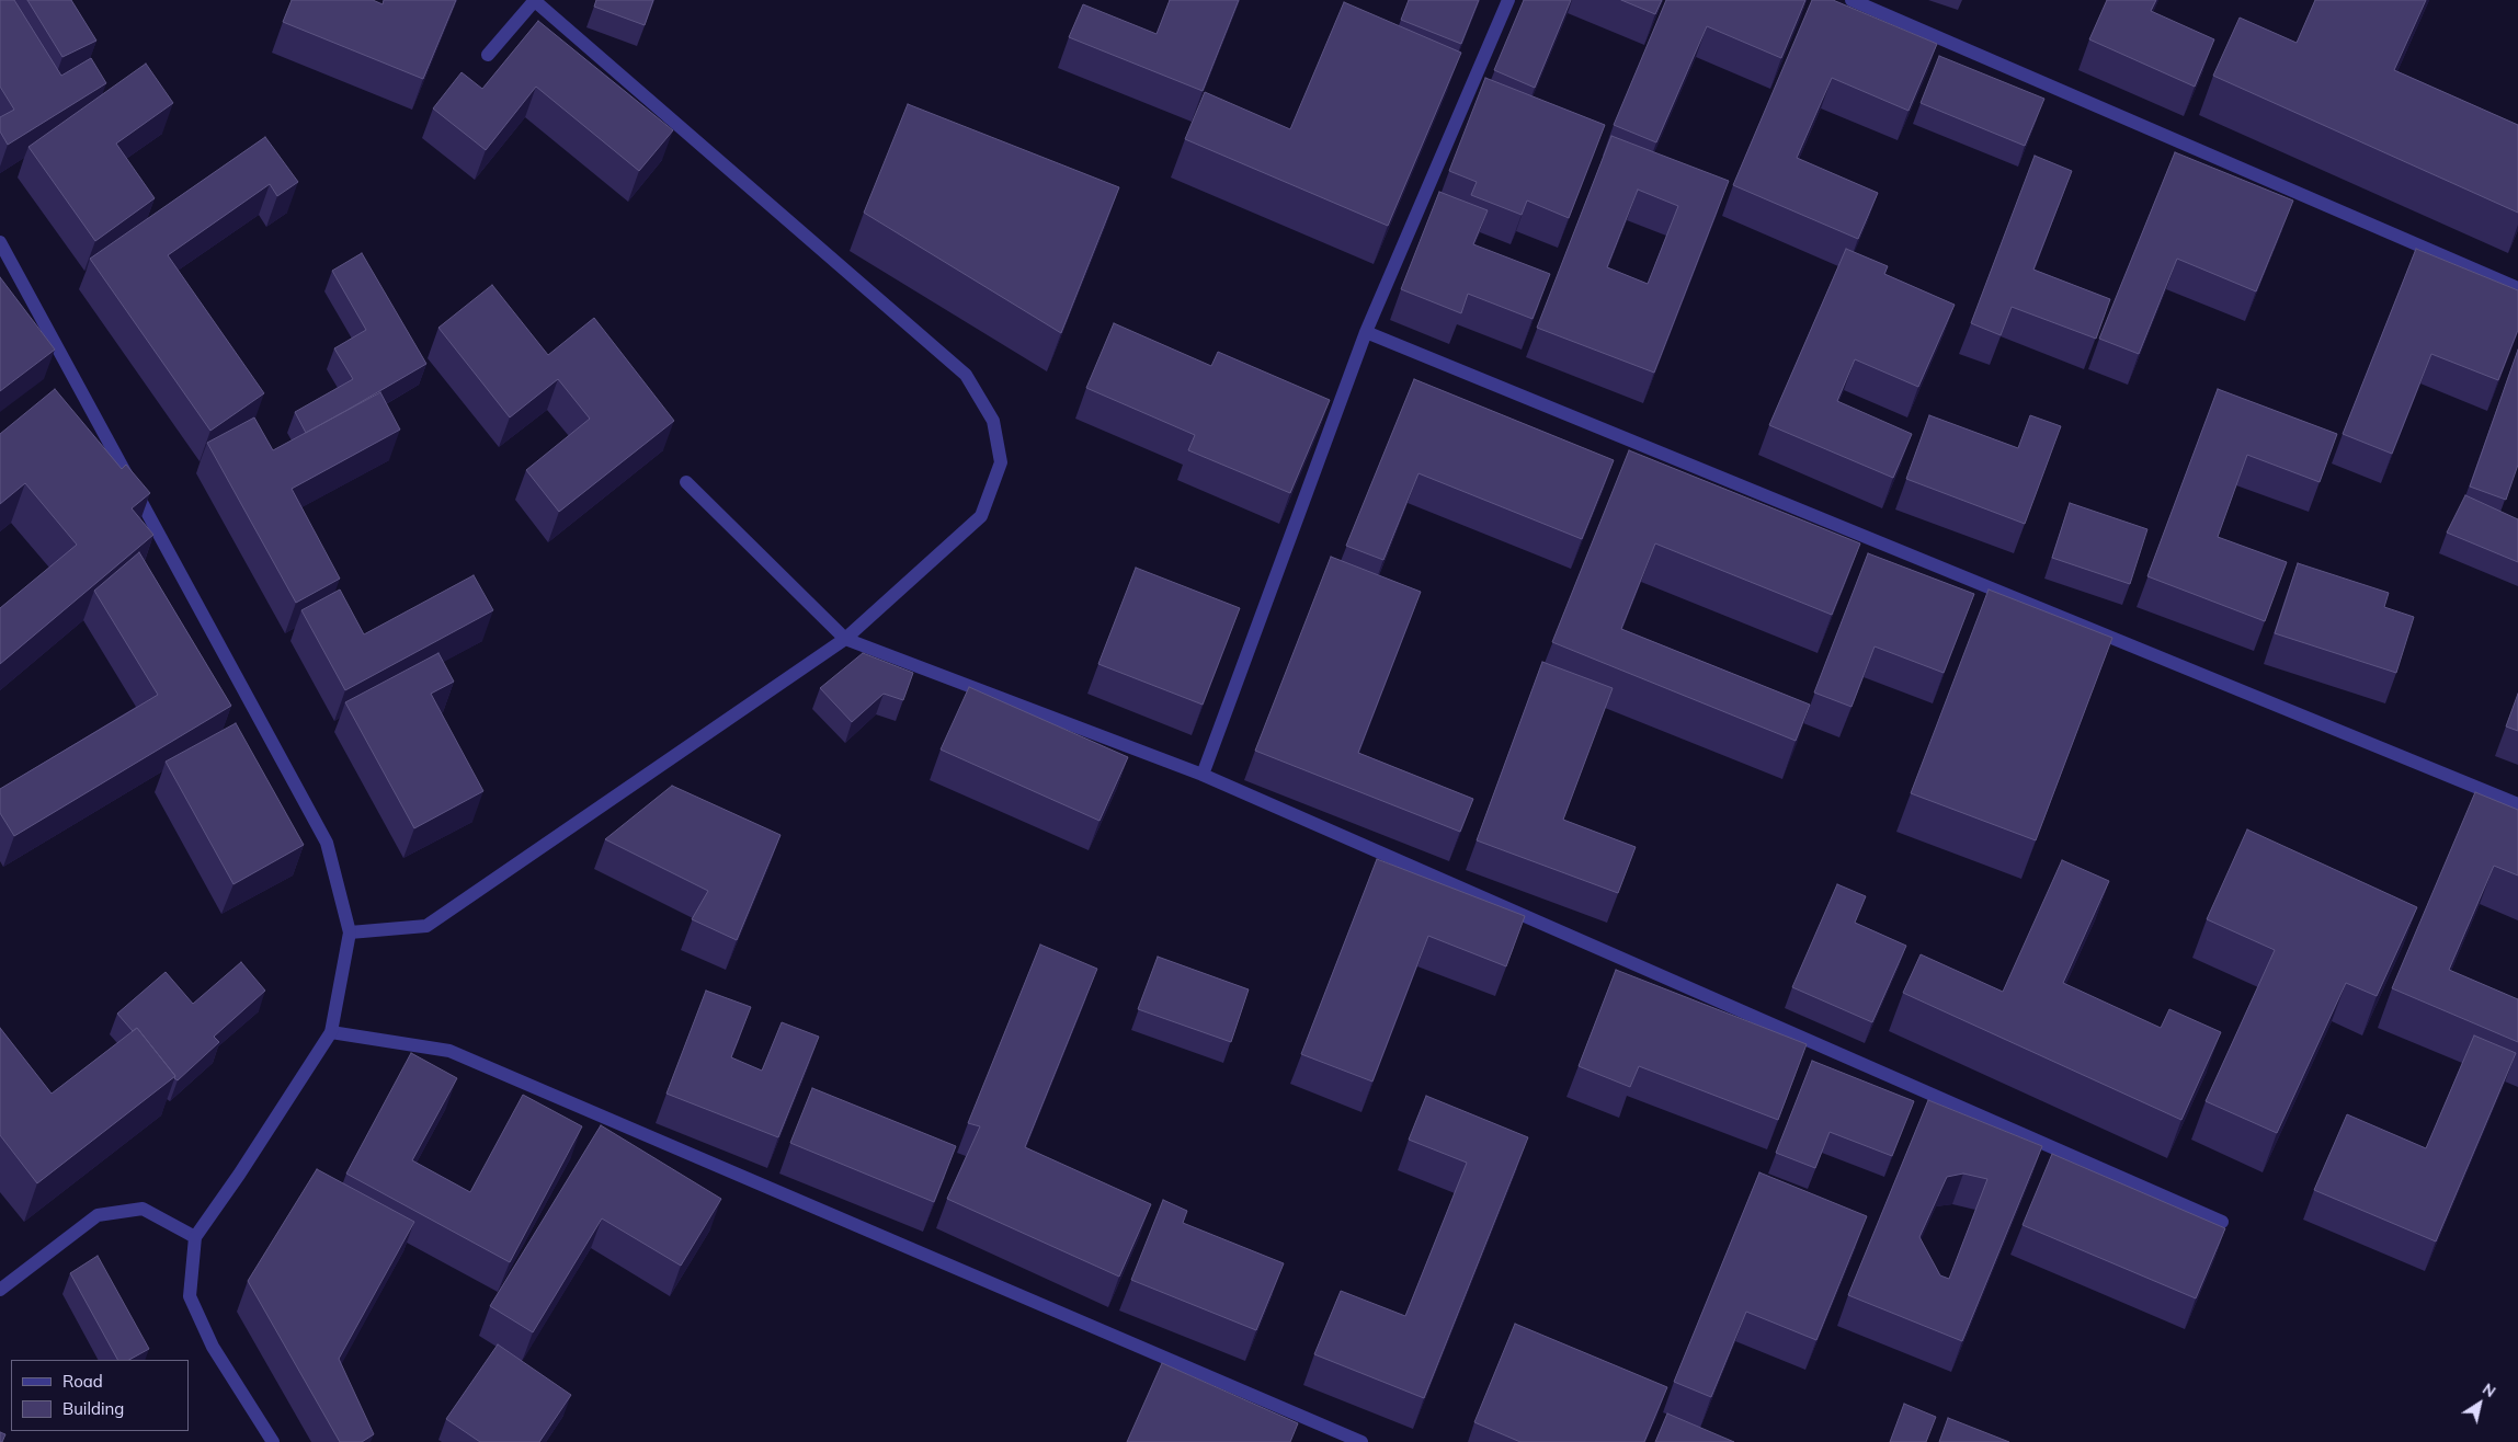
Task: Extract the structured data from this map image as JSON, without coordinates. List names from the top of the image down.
{
  "legend": ["Road", "Building"],
  "north": "top right"
}
